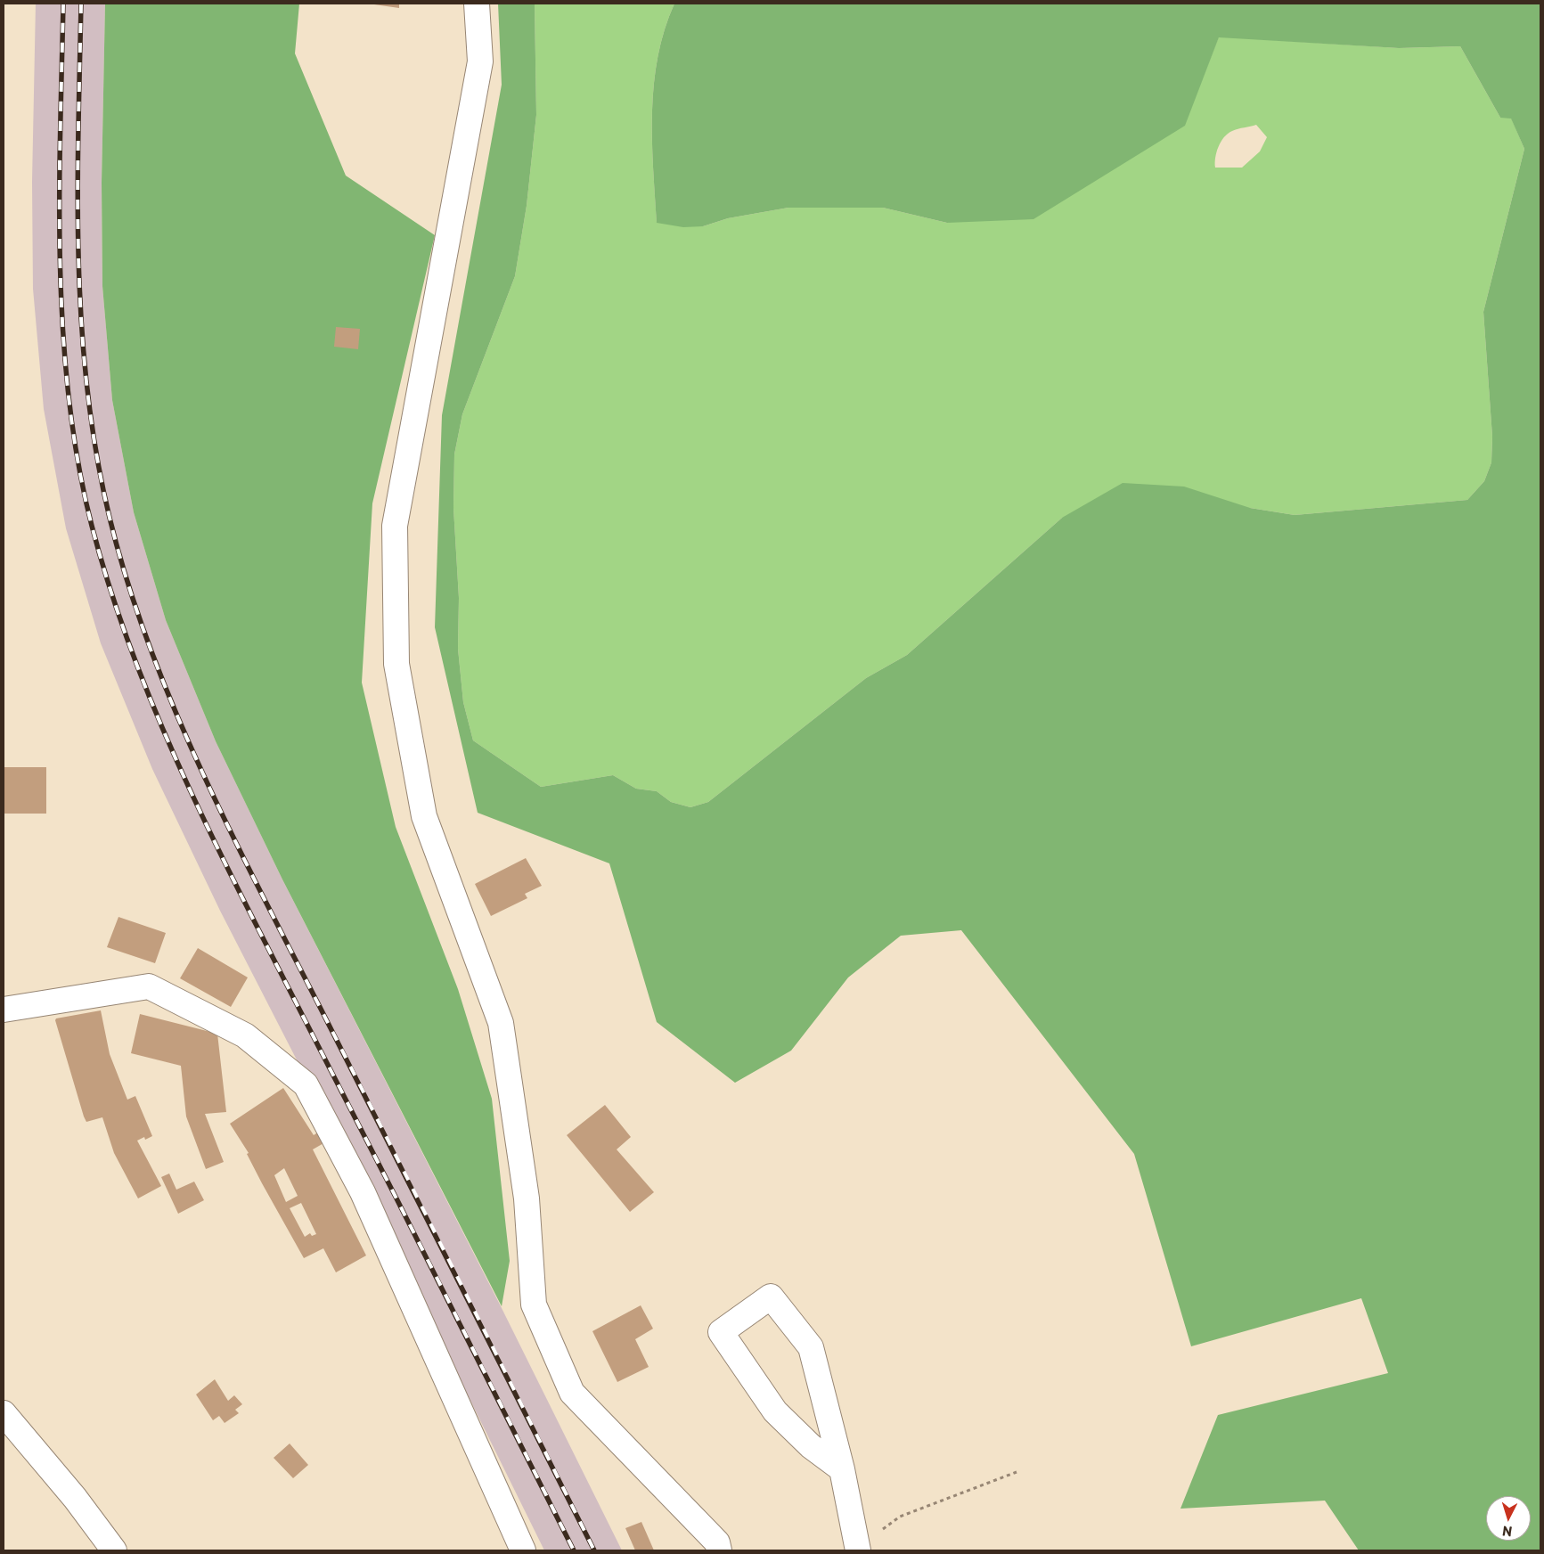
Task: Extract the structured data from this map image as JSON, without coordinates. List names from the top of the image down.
{
  "north": "bottom"
}
